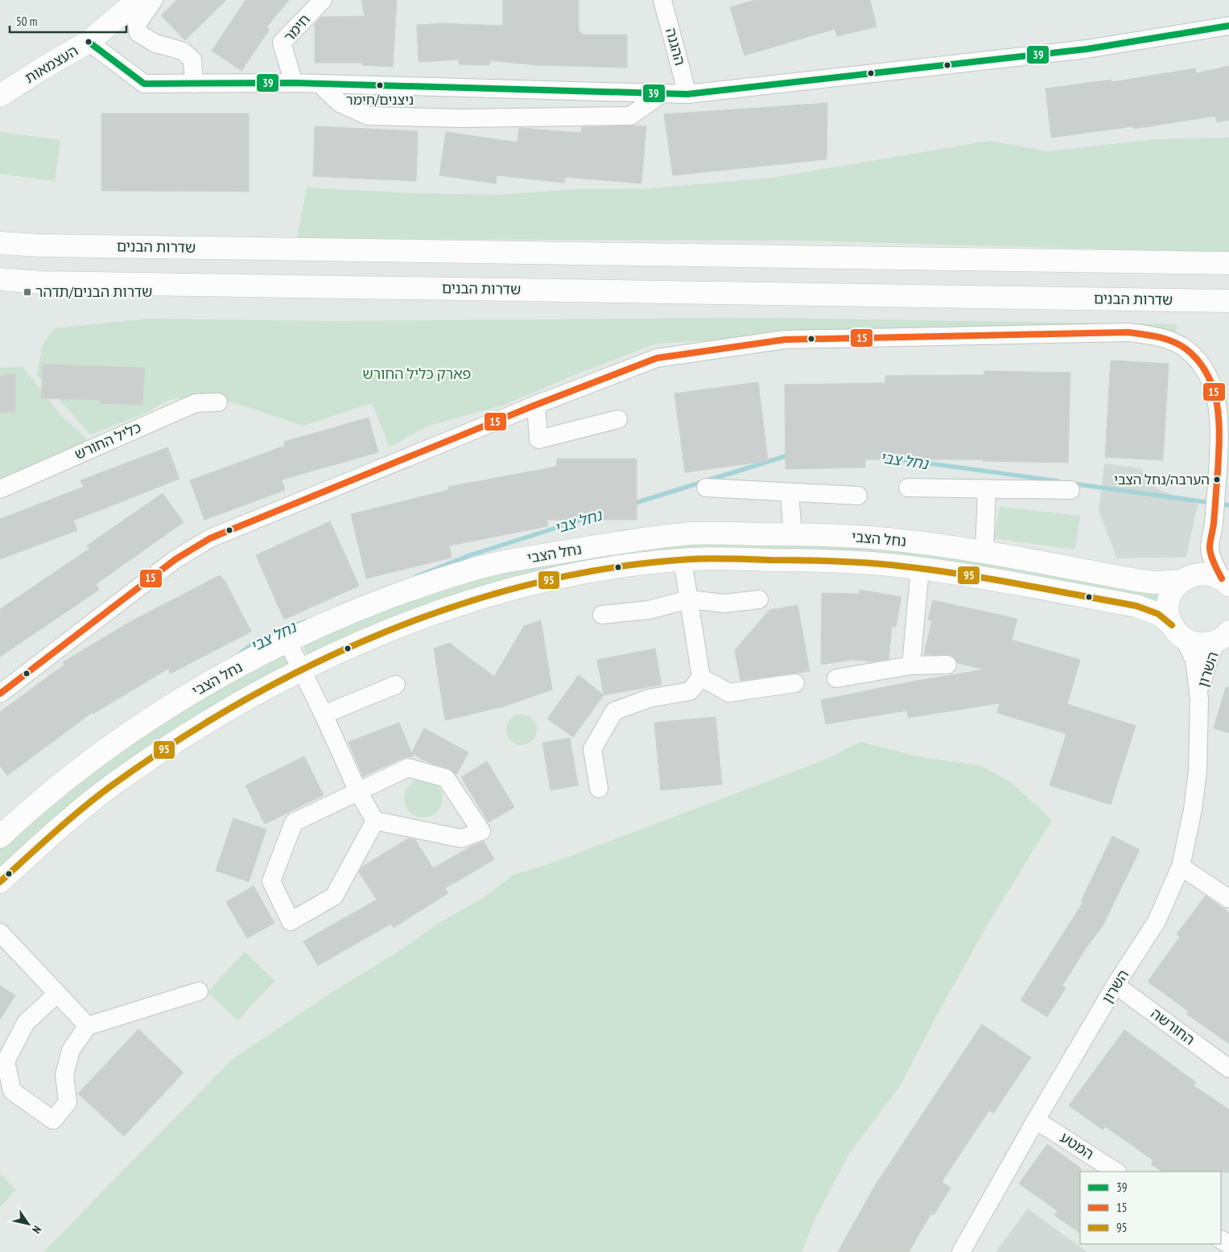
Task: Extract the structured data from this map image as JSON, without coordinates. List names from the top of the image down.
{
  "streets": {
    "street": [
      "חימר",
      "ההגנה",
      "העצמאות",
      "שדרות הבנים",
      "כליל החורש",
      "נחל הצבי",
      "השרון",
      "החורשה",
      "המטע"
    ]
  },
  "crossings": [
    ["נחל הצבי", "השרון"],
    ["השרון", "החורשה"],
    ["השרון", "המטע"]
  ],
  "water": ["נחל צבי"],
  "parks": ["פארק כליל החורש"],
  "places": {
    "other": ["ניצנים/חימר", "הערבה/נחל הצבי"],
    "transit": ["שדרות הבנים/תדהר"]
  },
  "lines": ["transit line 39", "transit line 15", "transit line 95"],
  "legend": ["39", "15", "95"],
  "scale_bar": "50 m",
  "north": "bottom right"
}
